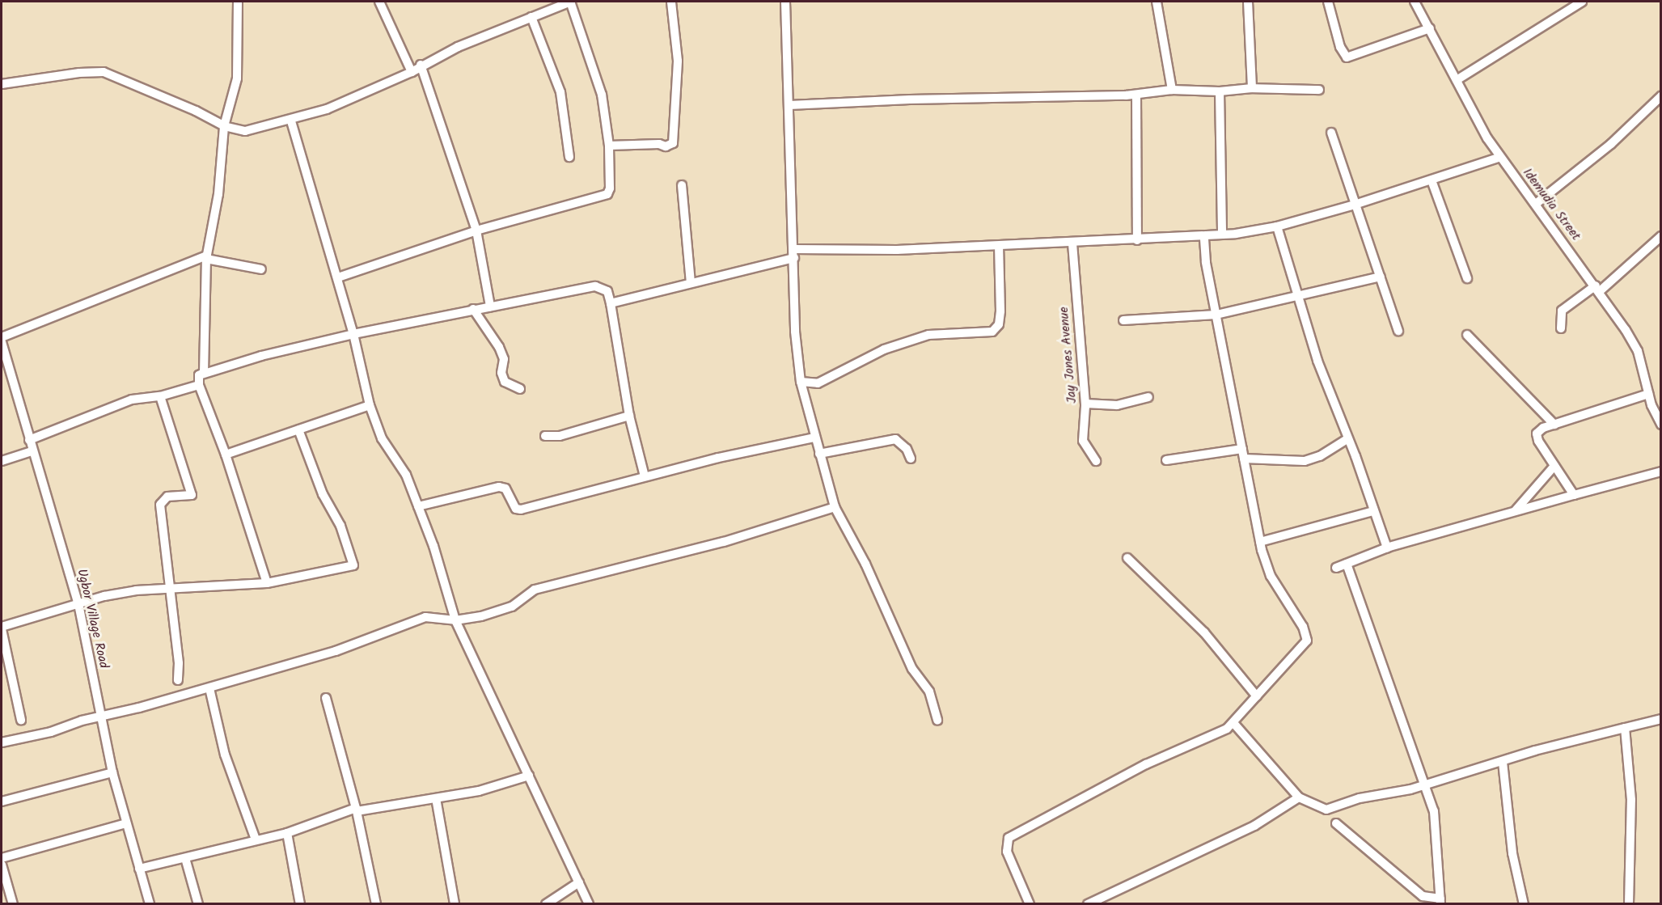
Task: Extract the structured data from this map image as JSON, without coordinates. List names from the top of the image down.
{
  "streets": {
    "street": ["Idemudia Street", "Jay Jones Avenue", "Ugbor Village Road"]
  }
}
